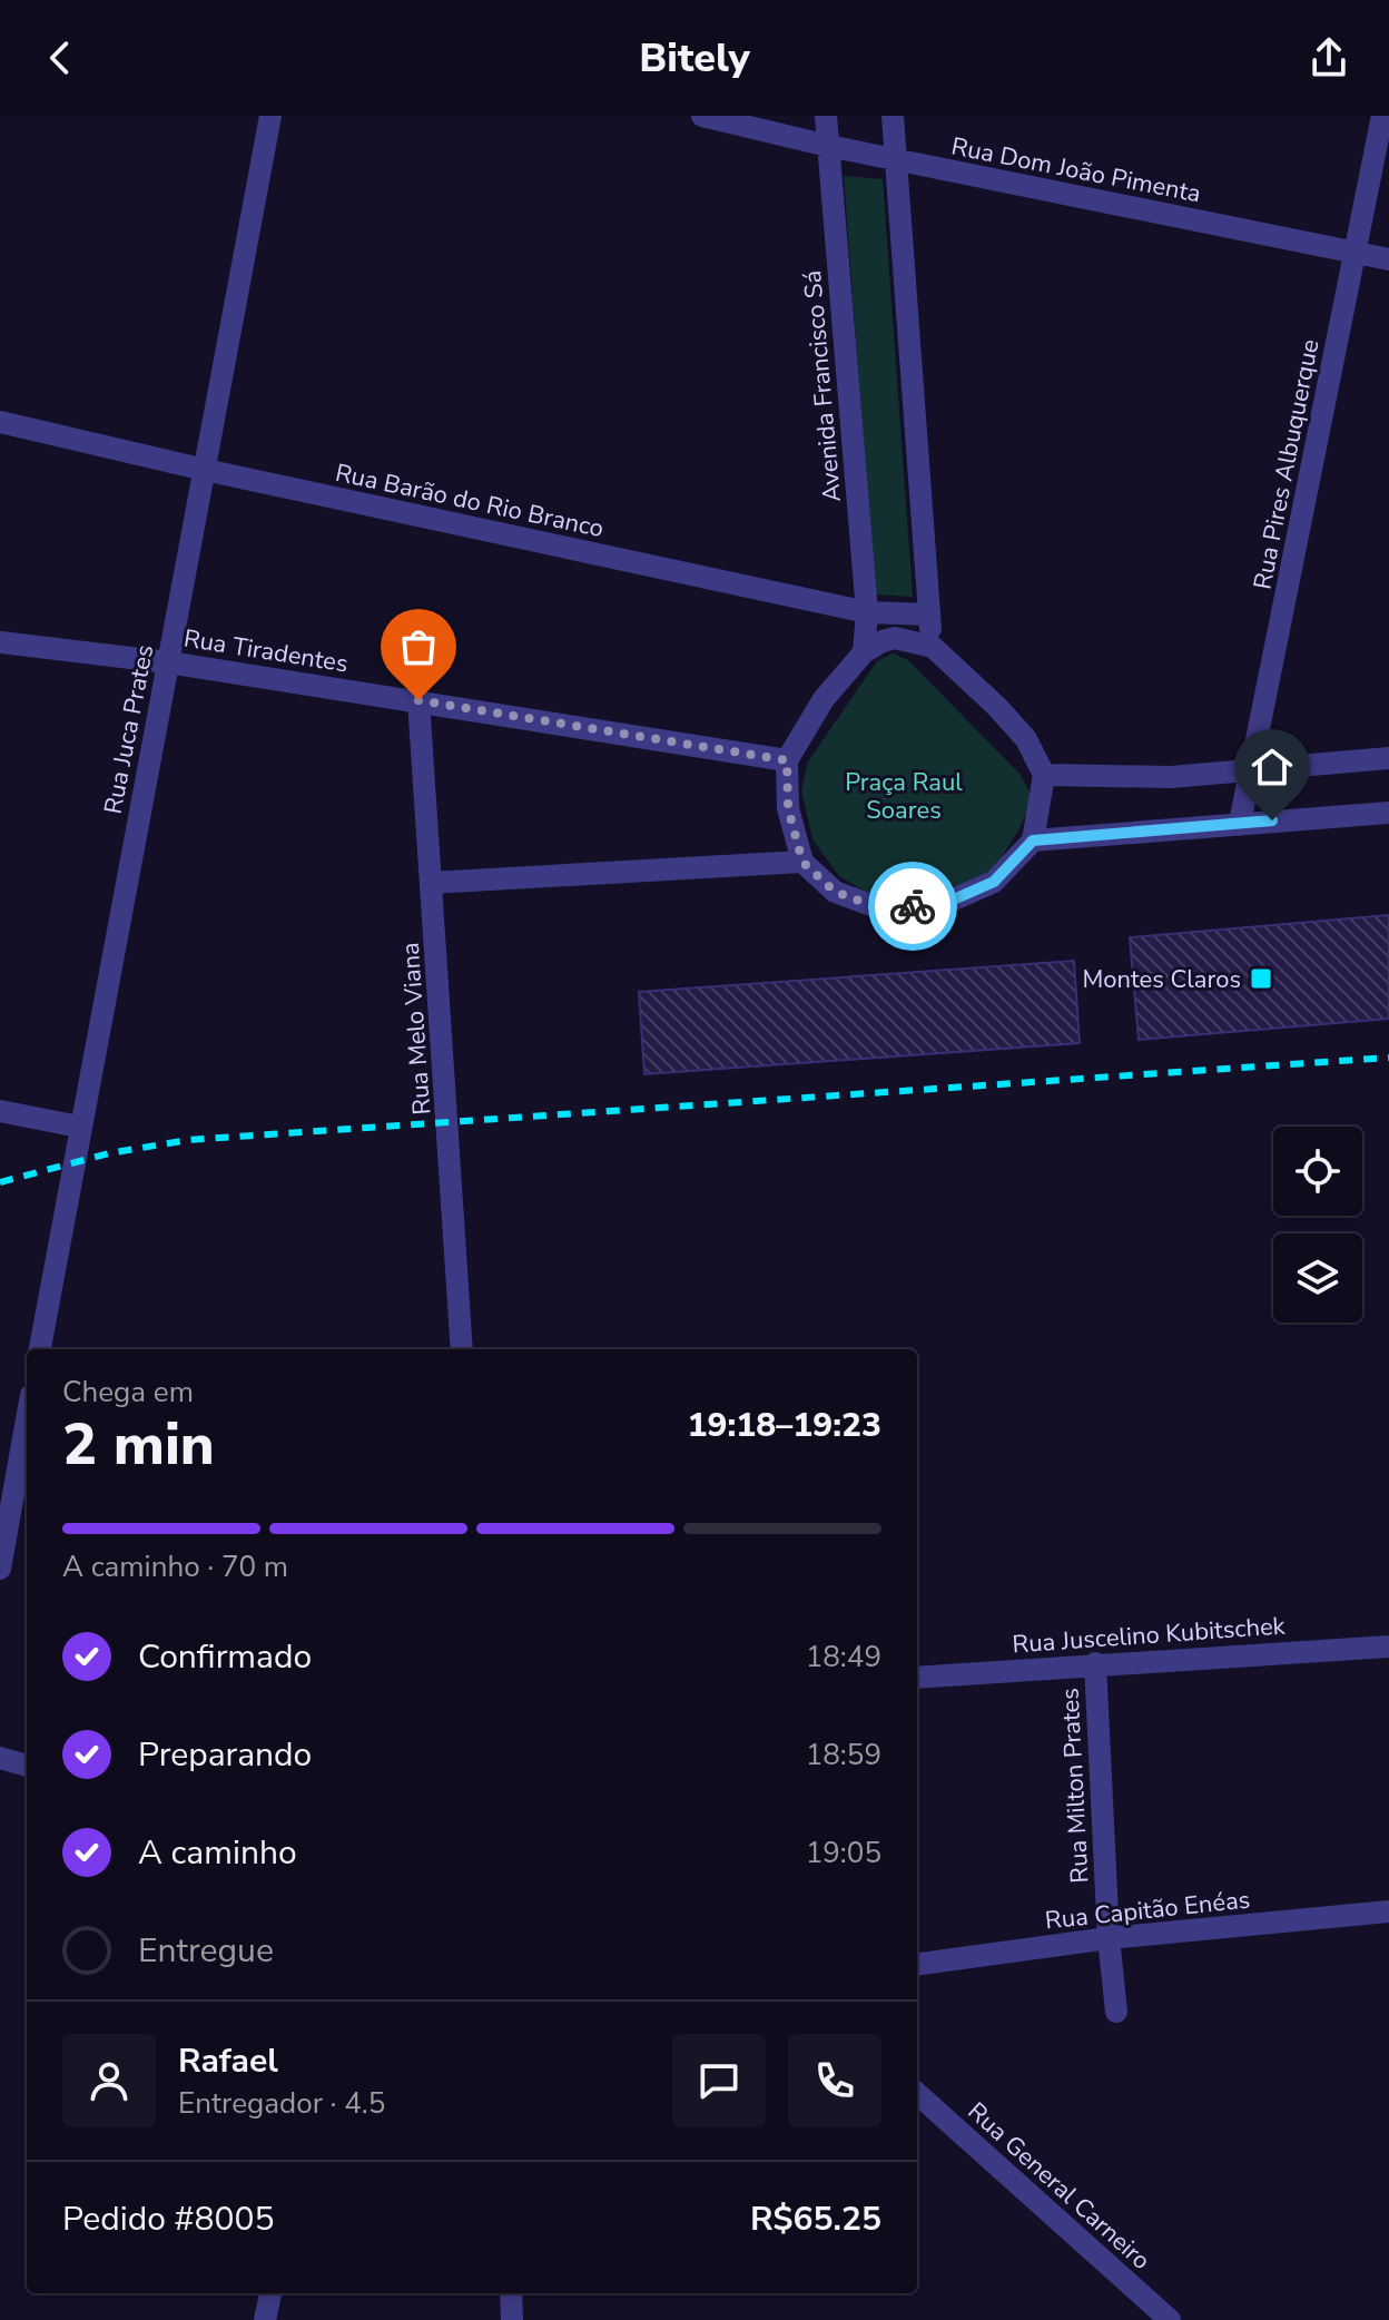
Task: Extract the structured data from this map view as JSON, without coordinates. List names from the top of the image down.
{
  "streets": {
    "street": [
      "Rua Dom João Pimenta",
      "Avenida Francisco Sá",
      "Rua Pires Albuquerque",
      "Rua Barão do Rio Branco",
      "Rua Tiradentes",
      "Rua Juca Prates",
      "Rua Melo Viana",
      "Rua Juscelino Kubitschek",
      "Rua Milton Prates",
      "Rua Capitão Enéas",
      "Rua General Carneiro"
    ]
  },
  "crossings": [
    ["Rua Dom João Pimenta", "Avenida Francisco Sá"],
    ["Rua Dom João Pimenta", "Rua Pires Albuquerque"],
    ["Avenida Francisco Sá", "Rua Barão do Rio Branco"],
    ["Avenida Francisco Sá", "Rua Tiradentes"],
    ["Rua Barão do Rio Branco", "Rua Juca Prates"],
    ["Rua Tiradentes", "Rua Juca Prates"],
    ["Rua Tiradentes", "Rua Melo Viana"],
    ["Rua Juscelino Kubitschek", "Rua Milton Prates"],
    ["Rua Milton Prates", "Rua Capitão Enéas"]
  ],
  "parks": ["Praça Raul Soares"],
  "places": {
    "transit": ["Montes Claros"]
  },
  "page": {
    "header": "Bitely",
    "heading": ["2 min", "Chega em", "19:18–19:23"],
    "panel": [
      "Rafael",
      "Entregador · 4.5",
      "Pedido #8005",
      "R$65.25"
    ],
    "bar": "A caminho · 70 m",
    "list": [
      ["Confirmado", "18:49"],
      ["Preparando", "18:59"],
      ["A caminho", "19:05"],
      "Entregue"
    ]
  }
}
